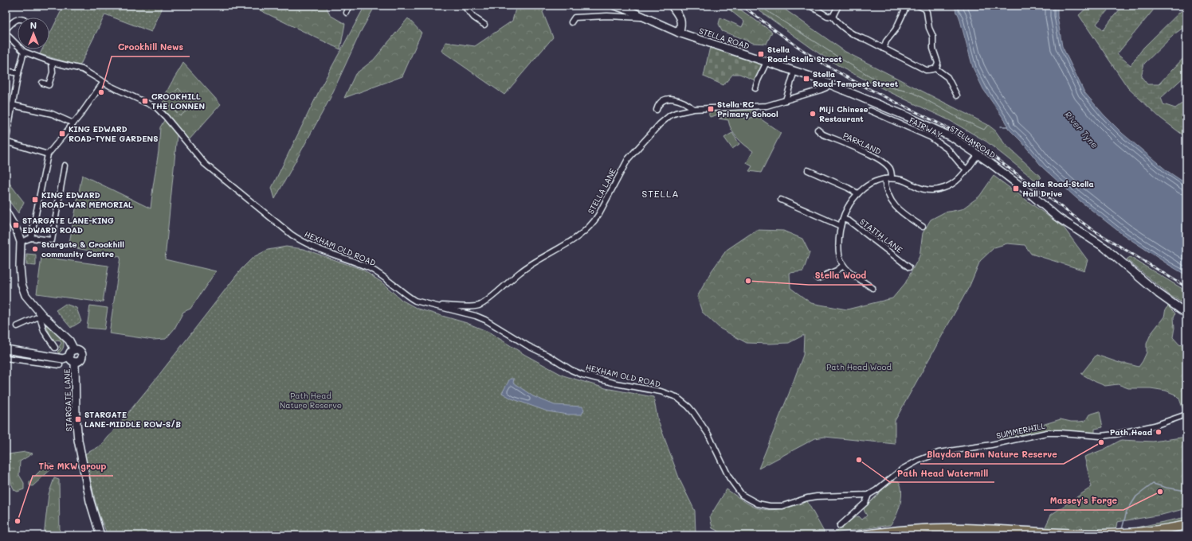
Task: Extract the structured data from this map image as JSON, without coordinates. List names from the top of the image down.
{
  "streets": {
    "main road": ["STELLA ROAD", "STARGATE LANE"],
    "street": [
      "FAIRWAY",
      "PARKLAND",
      "STELLA LANE",
      "STAITH LANE",
      "HEXHAM OLD ROAD",
      "SUMMERHILL"
    ]
  },
  "crossings": [
    ["STELLA ROAD", "STELLA LANE"],
    ["STELLA LANE", "HEXHAM OLD ROAD"],
    ["HEXHAM OLD ROAD", "SUMMERHILL"]
  ],
  "districts": ["STELLA"],
  "water": ["River Tyne"],
  "parks": ["Path Head Wood", "Path Head Nature Reserve"],
  "places": {
    "transit": [
      "Stella Road-Stella Street",
      "Stella Road-Tempest Street",
      "CROOKHILL THE LONNEN",
      "Stella RC Primary School",
      "KING EDWARD ROAD-TYNE GARDENS",
      "Stella Road-Stella Hall Drive",
      "KING EDWARD ROAD-WAR MEMORIAL",
      "STARGATE LANE-KING EDWARD ROAD",
      "STARGATE LANE-MIDDLE ROW-S/B"
    ],
    "other": [
      "Crookhill News",
      "Miji Chinese Restaurant",
      "Stargate & Crookhill community Centre",
      "Stella Wood",
      "Path Head",
      "Blaydon Burn Nature Reserve",
      "Path Head Watermill",
      "Massey's Forge",
      "The MKW group"
    ]
  },
  "north": "top"
}
